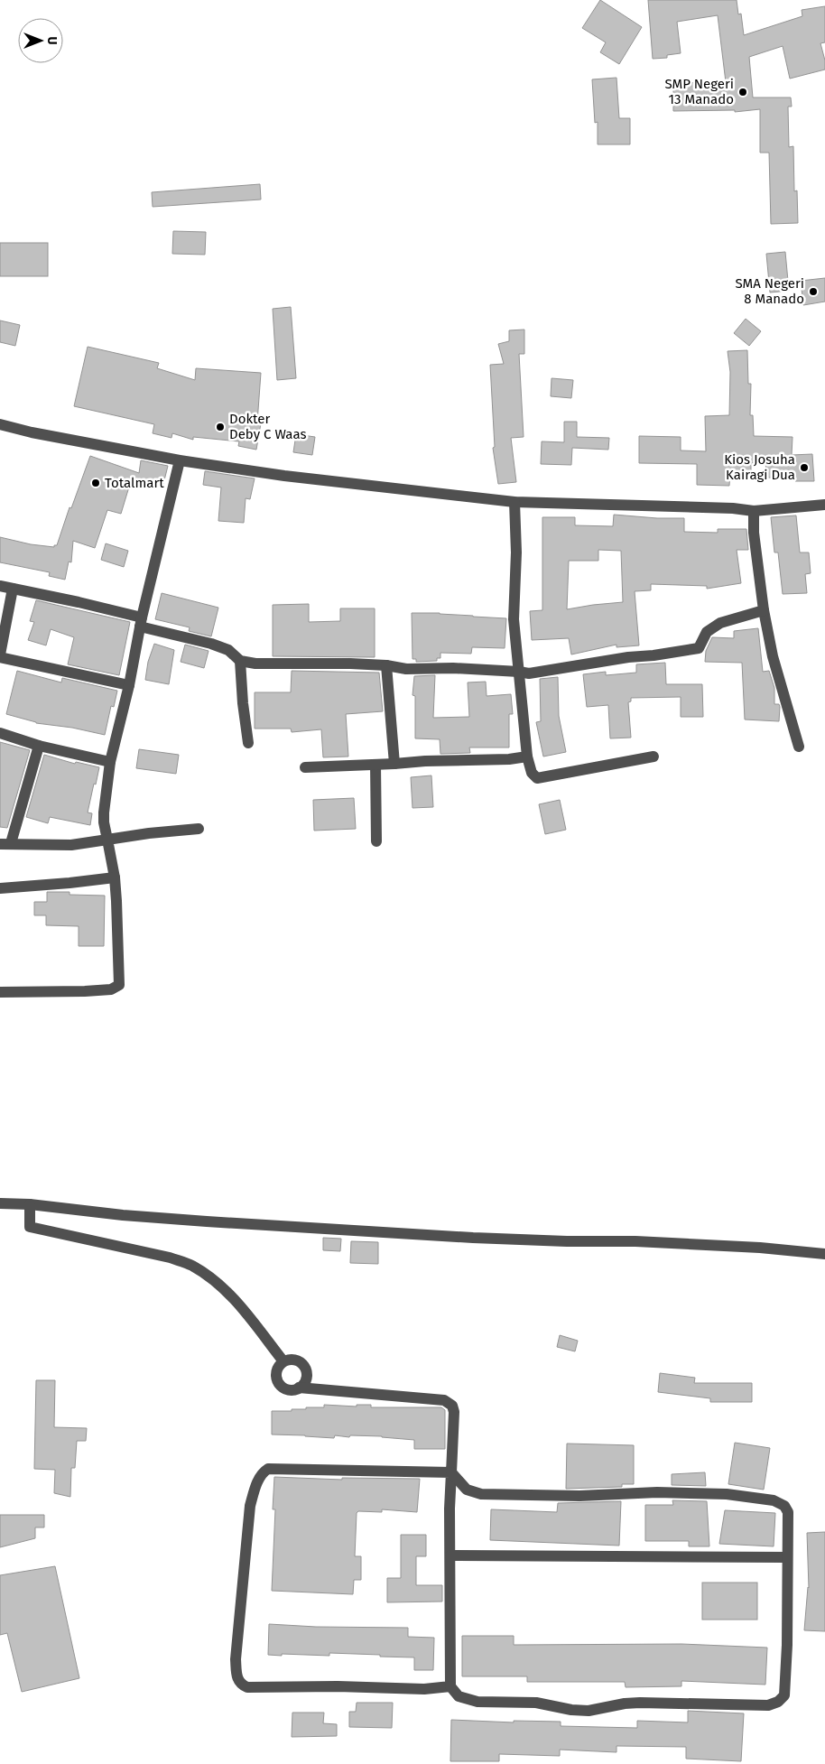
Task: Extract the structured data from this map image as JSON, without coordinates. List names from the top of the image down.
{
  "places": [
    "SMP Negeri 13 Manado",
    "SMA Negeri 8 Manado",
    "Dokter Deby C Waas",
    "Kios Josuha Kairagi Dua",
    "Totalmart"
  ],
  "north": "right"
}
